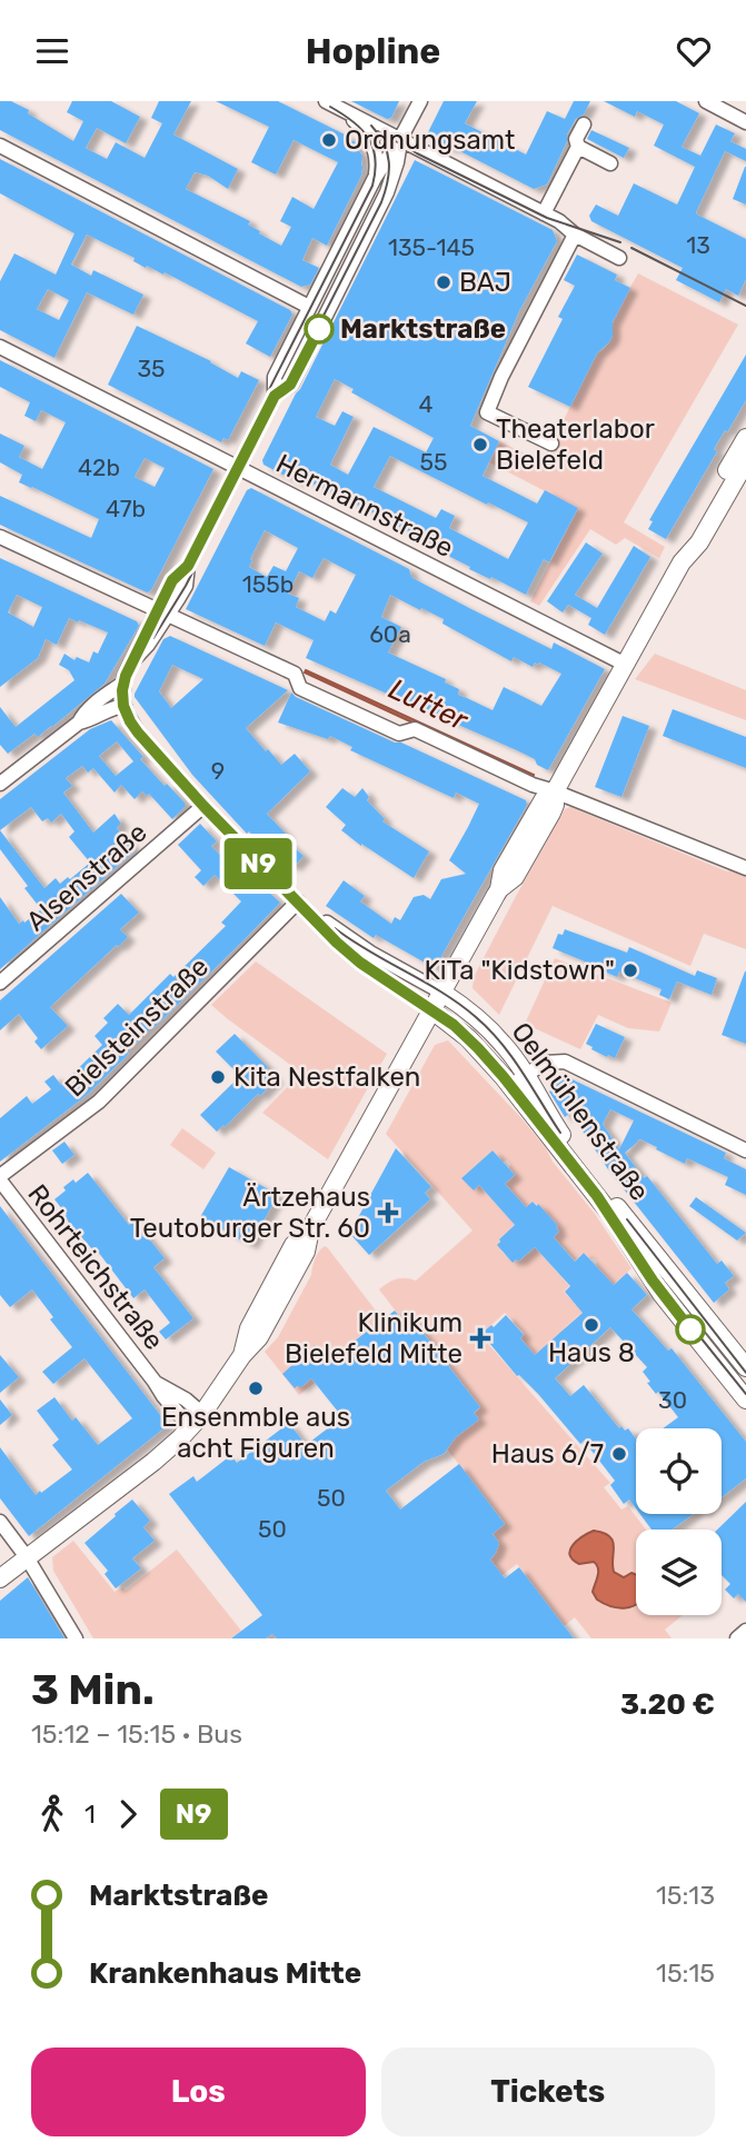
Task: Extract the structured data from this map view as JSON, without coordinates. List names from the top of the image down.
{
  "streets": {
    "street": [
      "Hermannstraße",
      "Alsenstraße",
      "Bielsteinstraße",
      "Oelmühlenstraße",
      "Rohrteichstraße"
    ]
  },
  "crossings": [
    ["Alsenstraße", "Oelmühlenstraße"],
    ["Bielsteinstraße", "Oelmühlenstraße"],
    ["Bielsteinstraße", "Rohrteichstraße"]
  ],
  "water": ["Lutter"],
  "places": {
    "other": [
      "Ordnungsamt",
      "BAJ",
      "Marktstraße",
      "Theaterlabor Bielefeld",
      "KiTa \"Kidstown\"",
      "Kita Nestfalken",
      "Haus 8",
      "Ensenmble aus acht Figuren",
      "Haus 6/7"
    ],
    "health": ["Ärtzehaus Teutoburger Str. 60", "Klinikum Bielefeld Mitte"]
  },
  "lines": ["bus line N9"],
  "house_numbers": [
    "13",
    "135-145",
    "35",
    "4",
    "55",
    "42b",
    "47b",
    "155b",
    "60a",
    "9",
    "30",
    "50",
    "50"
  ],
  "page": {
    "header": "Hopline",
    "on_map": "N9",
    "heading": ["3 Min.", "15:12 – 15:15 · Bus", "3.20 €"],
    "legs": ["1", "N9"],
    "list": [
      {
        "name": "Marktstraße",
        "value": "15:13"
      },
      {
        "name": "Krankenhaus Mitte",
        "value": "15:15"
      }
    ],
    "buttons": ["Los", "Tickets"]
  }
}
